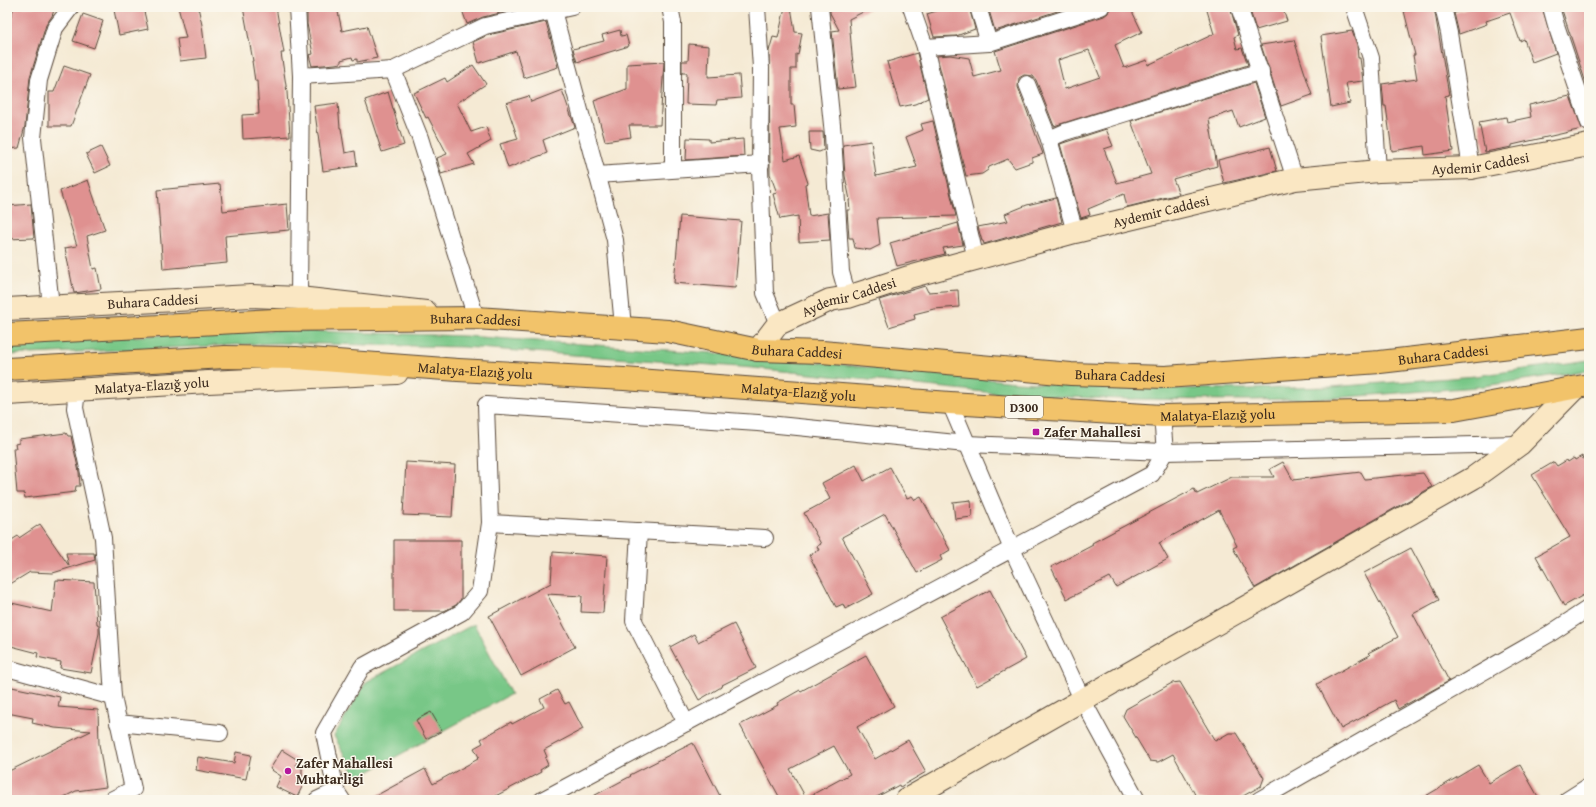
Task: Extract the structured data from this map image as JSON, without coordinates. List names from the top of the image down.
{
  "streets": {
    "highway": ["Buhara Caddesi", "Malatya-Elazığ yolu", "D300"],
    "street": ["Aydemir Caddesi"]
  },
  "crossings": [
    ["Aydemir Caddesi", "Buhara Caddesi"]
  ],
  "places": {
    "transit": ["Zafer Mahallesi"],
    "other": ["Zafer Mahallesi Muhtarligi"]
  }
}
